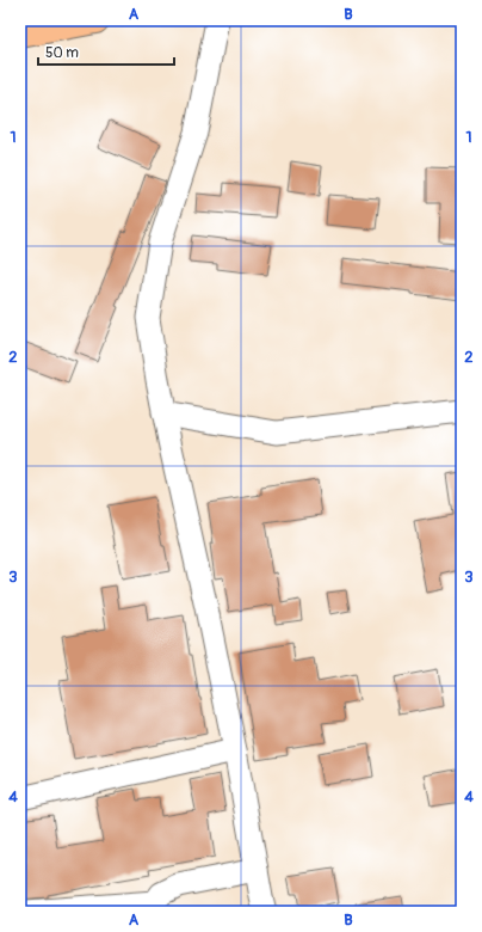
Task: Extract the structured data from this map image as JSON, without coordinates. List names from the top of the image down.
{
  "scale_bar": "50 m",
  "grid": {
    "columns": ["A", "B"],
    "rows": [
      "1",
      "2",
      "3",
      "4"
    ]
  }
}
